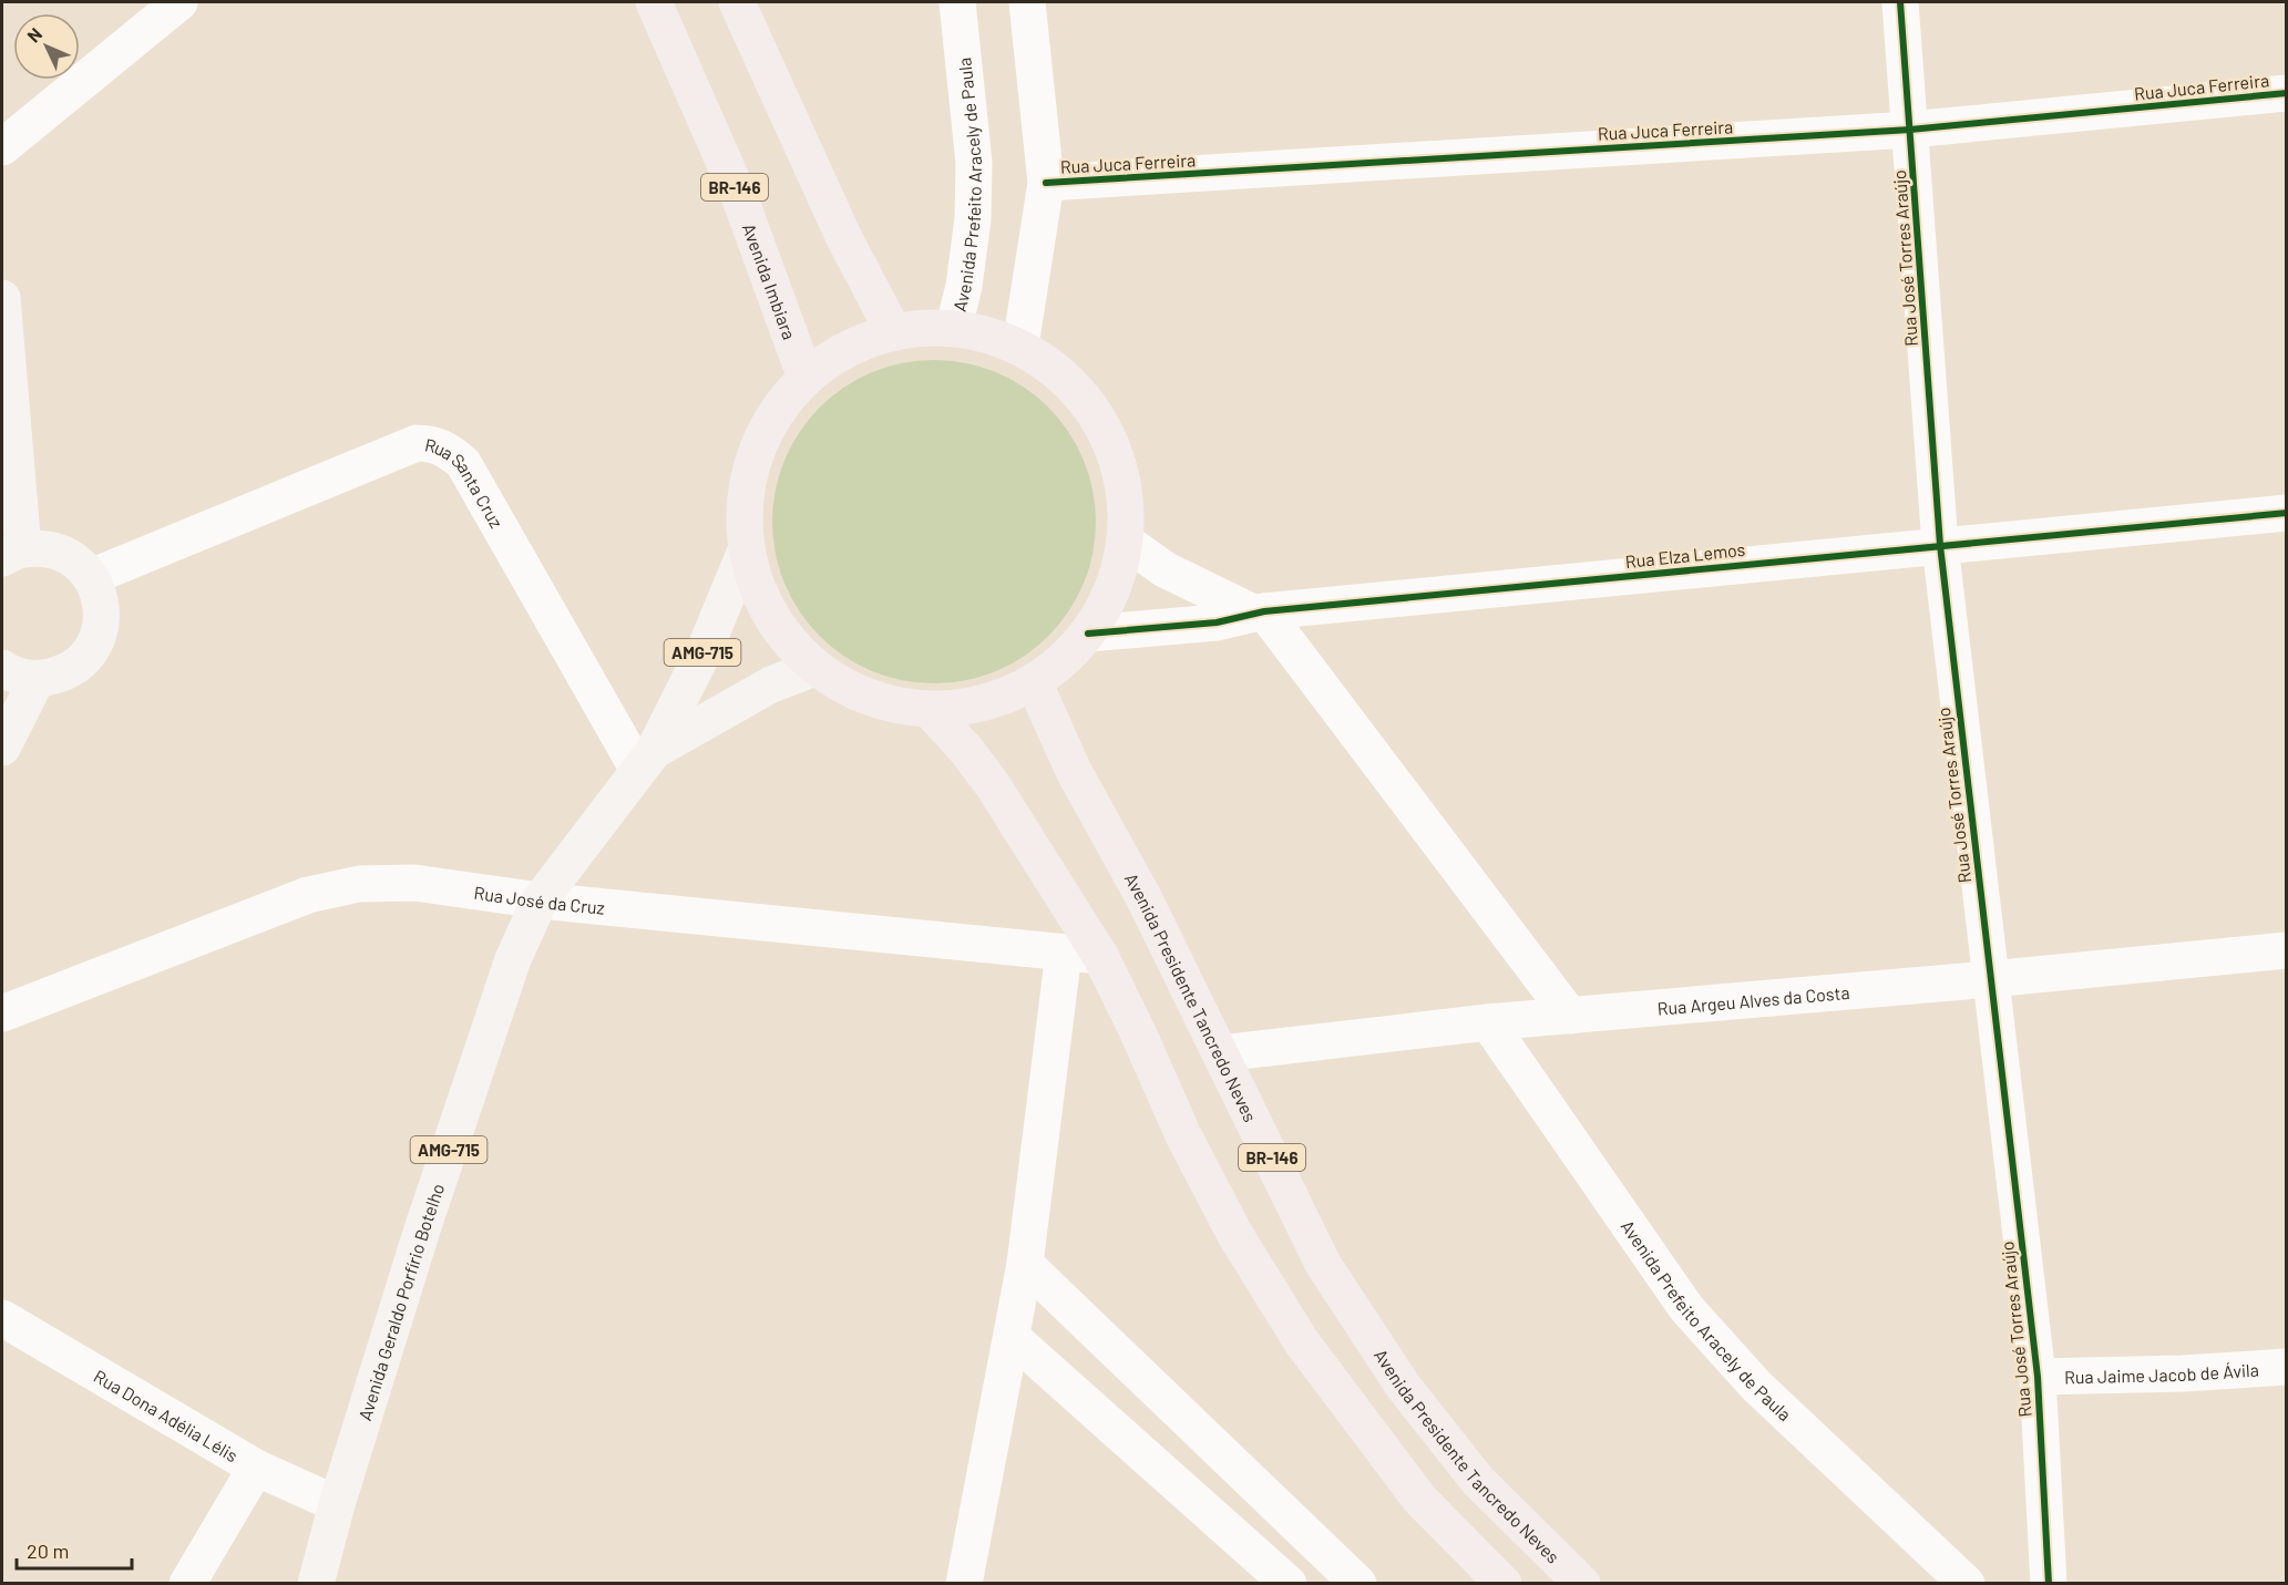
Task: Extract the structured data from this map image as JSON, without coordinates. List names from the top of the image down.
{
  "streets": {
    "highway": ["BR-146", "Avenida Imbiara", "Avenida Presidente Tancredo Neves"],
    "main road": ["AMG-715", "Avenida Geraldo Porfírio Botelho"],
    "street": [
      "Rua Juca Ferreira",
      "Avenida Prefeito Aracely de Paula",
      "Rua José Torres Araújo",
      "Rua Santa Cruz",
      "Rua Elza Lemos",
      "Rua José da Cruz",
      "Rua Argeu Alves da Costa",
      "Rua Jaime Jacob de Ávila",
      "Rua Dona Adélia Lélis"
    ]
  },
  "crossings": [
    ["Rua Juca Ferreira", "Rua José Torres Araújo"],
    ["Avenida Prefeito Aracely de Paula", "Rua Argeu Alves da Costa"],
    ["Rua José Torres Araújo", "Rua Elza Lemos"],
    ["Rua José Torres Araújo", "Rua Argeu Alves da Costa"],
    ["Rua José Torres Araújo", "Rua Jaime Jacob de Ávila"],
    ["Rua Santa Cruz", "Avenida Geraldo Porfírio Botelho"],
    ["Rua José da Cruz", "Avenida Geraldo Porfírio Botelho"],
    ["Avenida Presidente Tancredo Neves", "Rua Argeu Alves da Costa"],
    ["Avenida Geraldo Porfírio Botelho", "Rua Dona Adélia Lélis"]
  ],
  "scale_bar": "20 m",
  "north": "top left"
}
